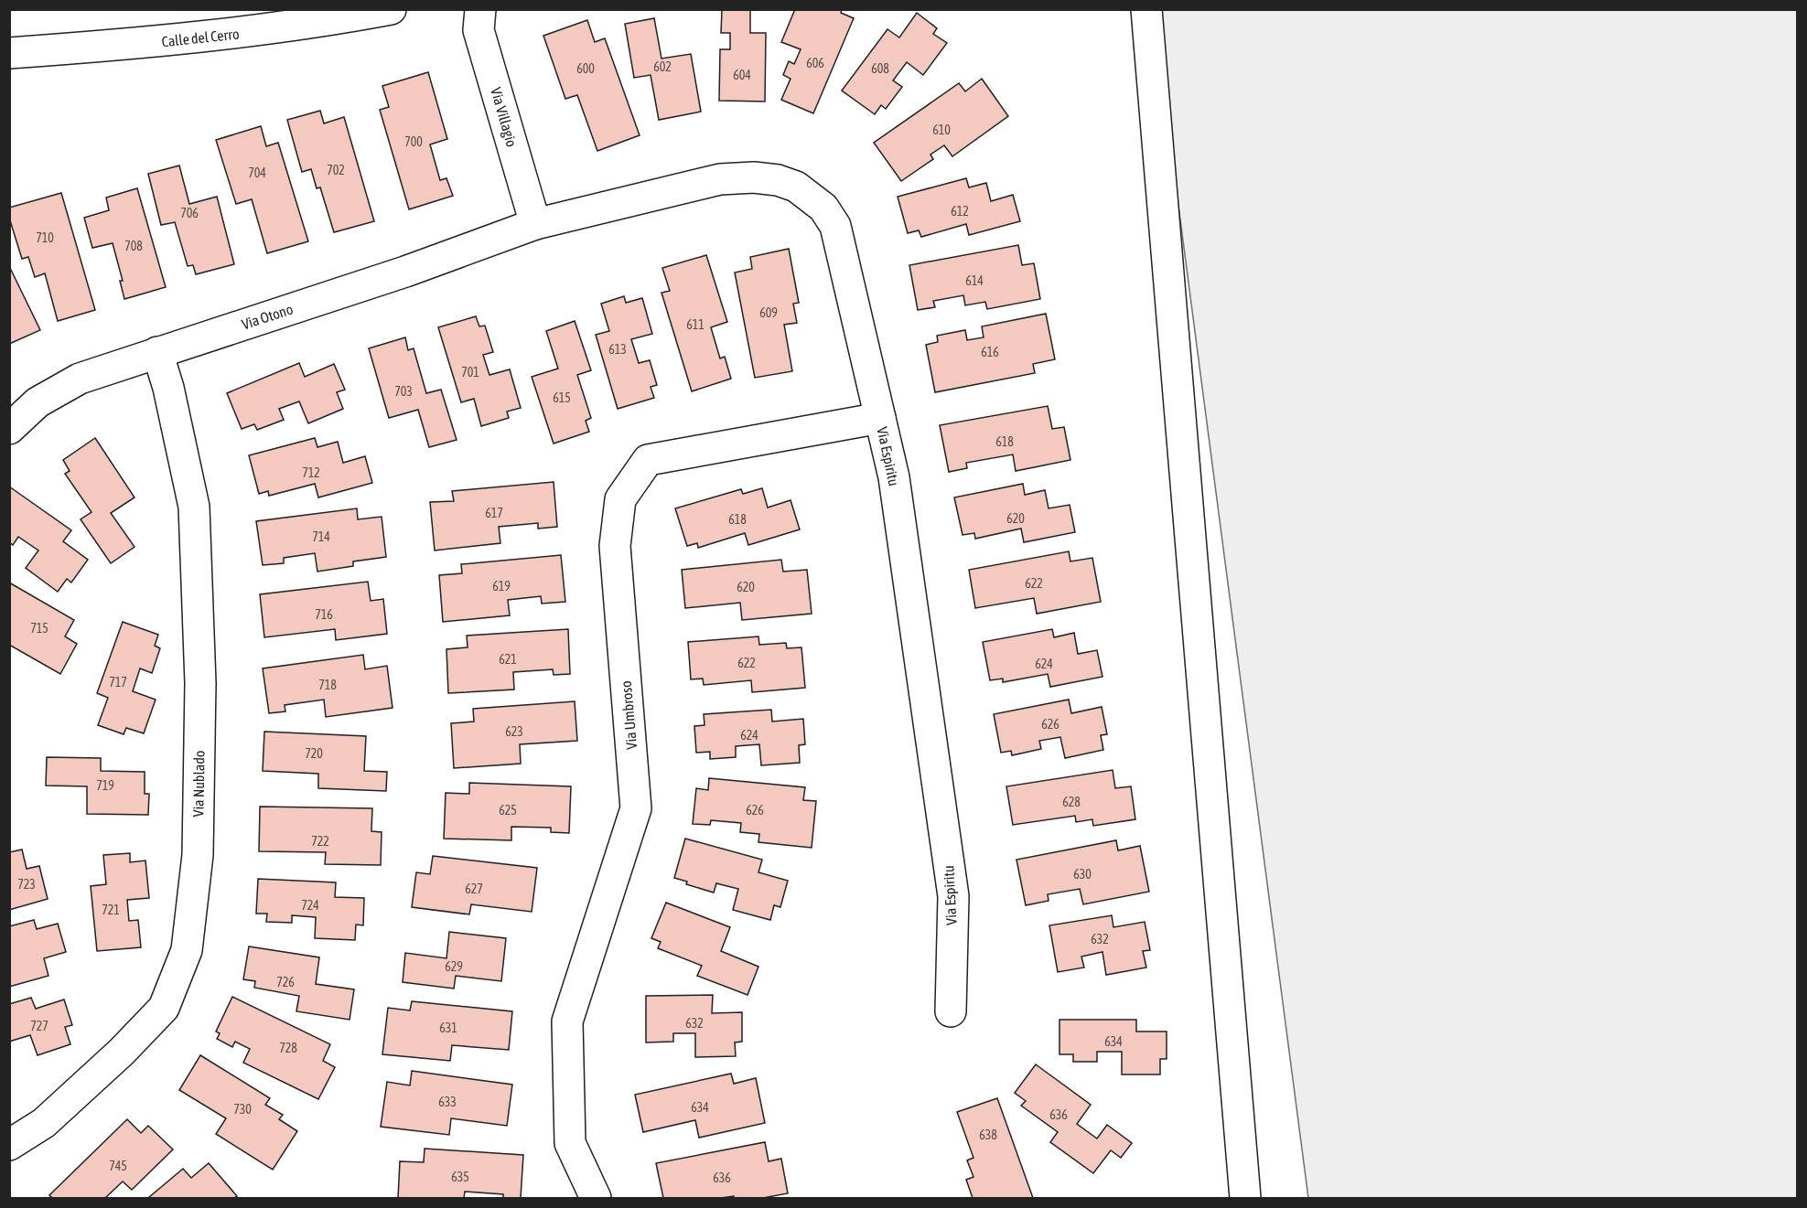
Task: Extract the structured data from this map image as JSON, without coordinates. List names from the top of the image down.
{
  "streets": {
    "street": [
      "Calle del Cerro",
      "Via Villagio",
      "Via Otono",
      "Via Espiritu",
      "Via Umbroso",
      "Via Nublado"
    ]
  },
  "crossings": [
    ["Via Villagio", "Via Otono"],
    ["Via Villagio", "Via Espiritu"],
    ["Via Otono", "Via Espiritu"],
    ["Via Otono", "Via Nublado"],
    ["Via Espiritu", "Via Umbroso"]
  ],
  "house_numbers": [
    "606",
    "602",
    "600",
    "608",
    "604",
    "610",
    "700",
    "702",
    "704",
    "612",
    "706",
    "710",
    "708",
    "614",
    "609",
    "611",
    "613",
    "616",
    "701",
    "703",
    "615",
    "618",
    "712",
    "617",
    "620",
    "618",
    "714",
    "622",
    "619",
    "620",
    "716",
    "715",
    "621",
    "622",
    "624",
    "717",
    "718",
    "626",
    "623",
    "624",
    "720",
    "719",
    "628",
    "625",
    "626",
    "722",
    "630",
    "723",
    "627",
    "724",
    "721",
    "632",
    "629",
    "726",
    "632",
    "727",
    "631",
    "634",
    "728",
    "633",
    "634",
    "730",
    "636",
    "638",
    "745",
    "635",
    "636"
  ]
}
